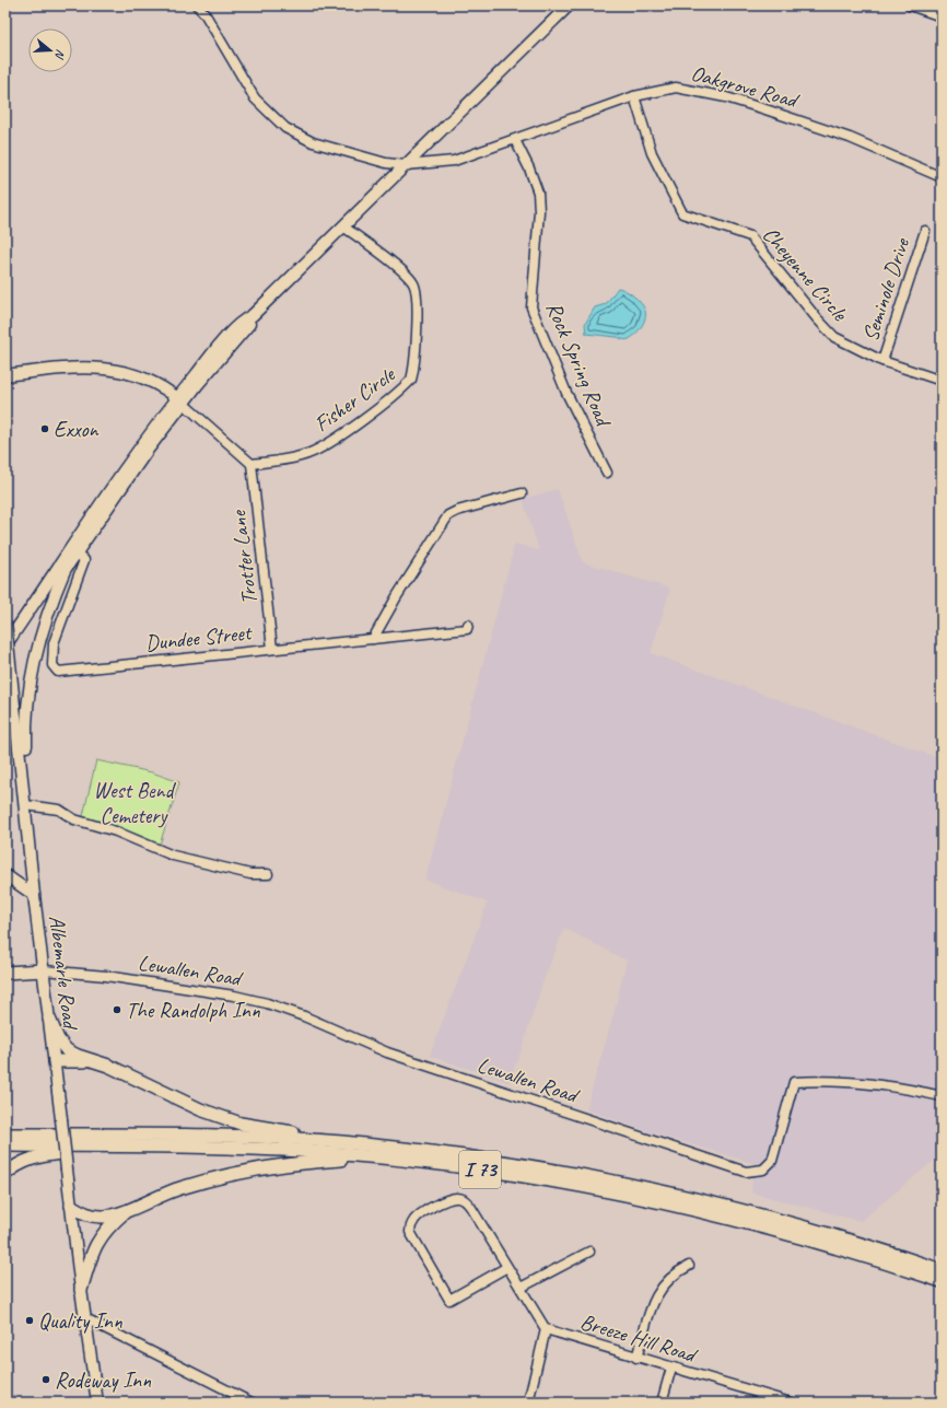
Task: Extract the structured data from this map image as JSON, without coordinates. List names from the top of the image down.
{
  "streets": {
    "highway": ["I 73"],
    "main road": ["Albemarle Road"],
    "street": [
      "Oakgrove Road",
      "Cheyenne Circle",
      "Seminole Drive",
      "Rock Spring Road",
      "Fisher Circle",
      "Trotter Lane",
      "Dundee Street",
      "Lewallen Road",
      "Breeze Hill Road"
    ]
  },
  "crossings": [
    ["Oakgrove Road", "Cheyenne Circle"],
    ["Oakgrove Road", "Rock Spring Road"],
    ["Cheyenne Circle", "Seminole Drive"],
    ["Fisher Circle", "Trotter Lane"],
    ["Trotter Lane", "Dundee Street"],
    ["Lewallen Road", "Albemarle Road"]
  ],
  "parks": ["West Bend Cemetery"],
  "places": [
    "Exxon",
    "The Randolph Inn",
    "Quality Inn",
    "Rodeway Inn"
  ],
  "north": "right"
}
